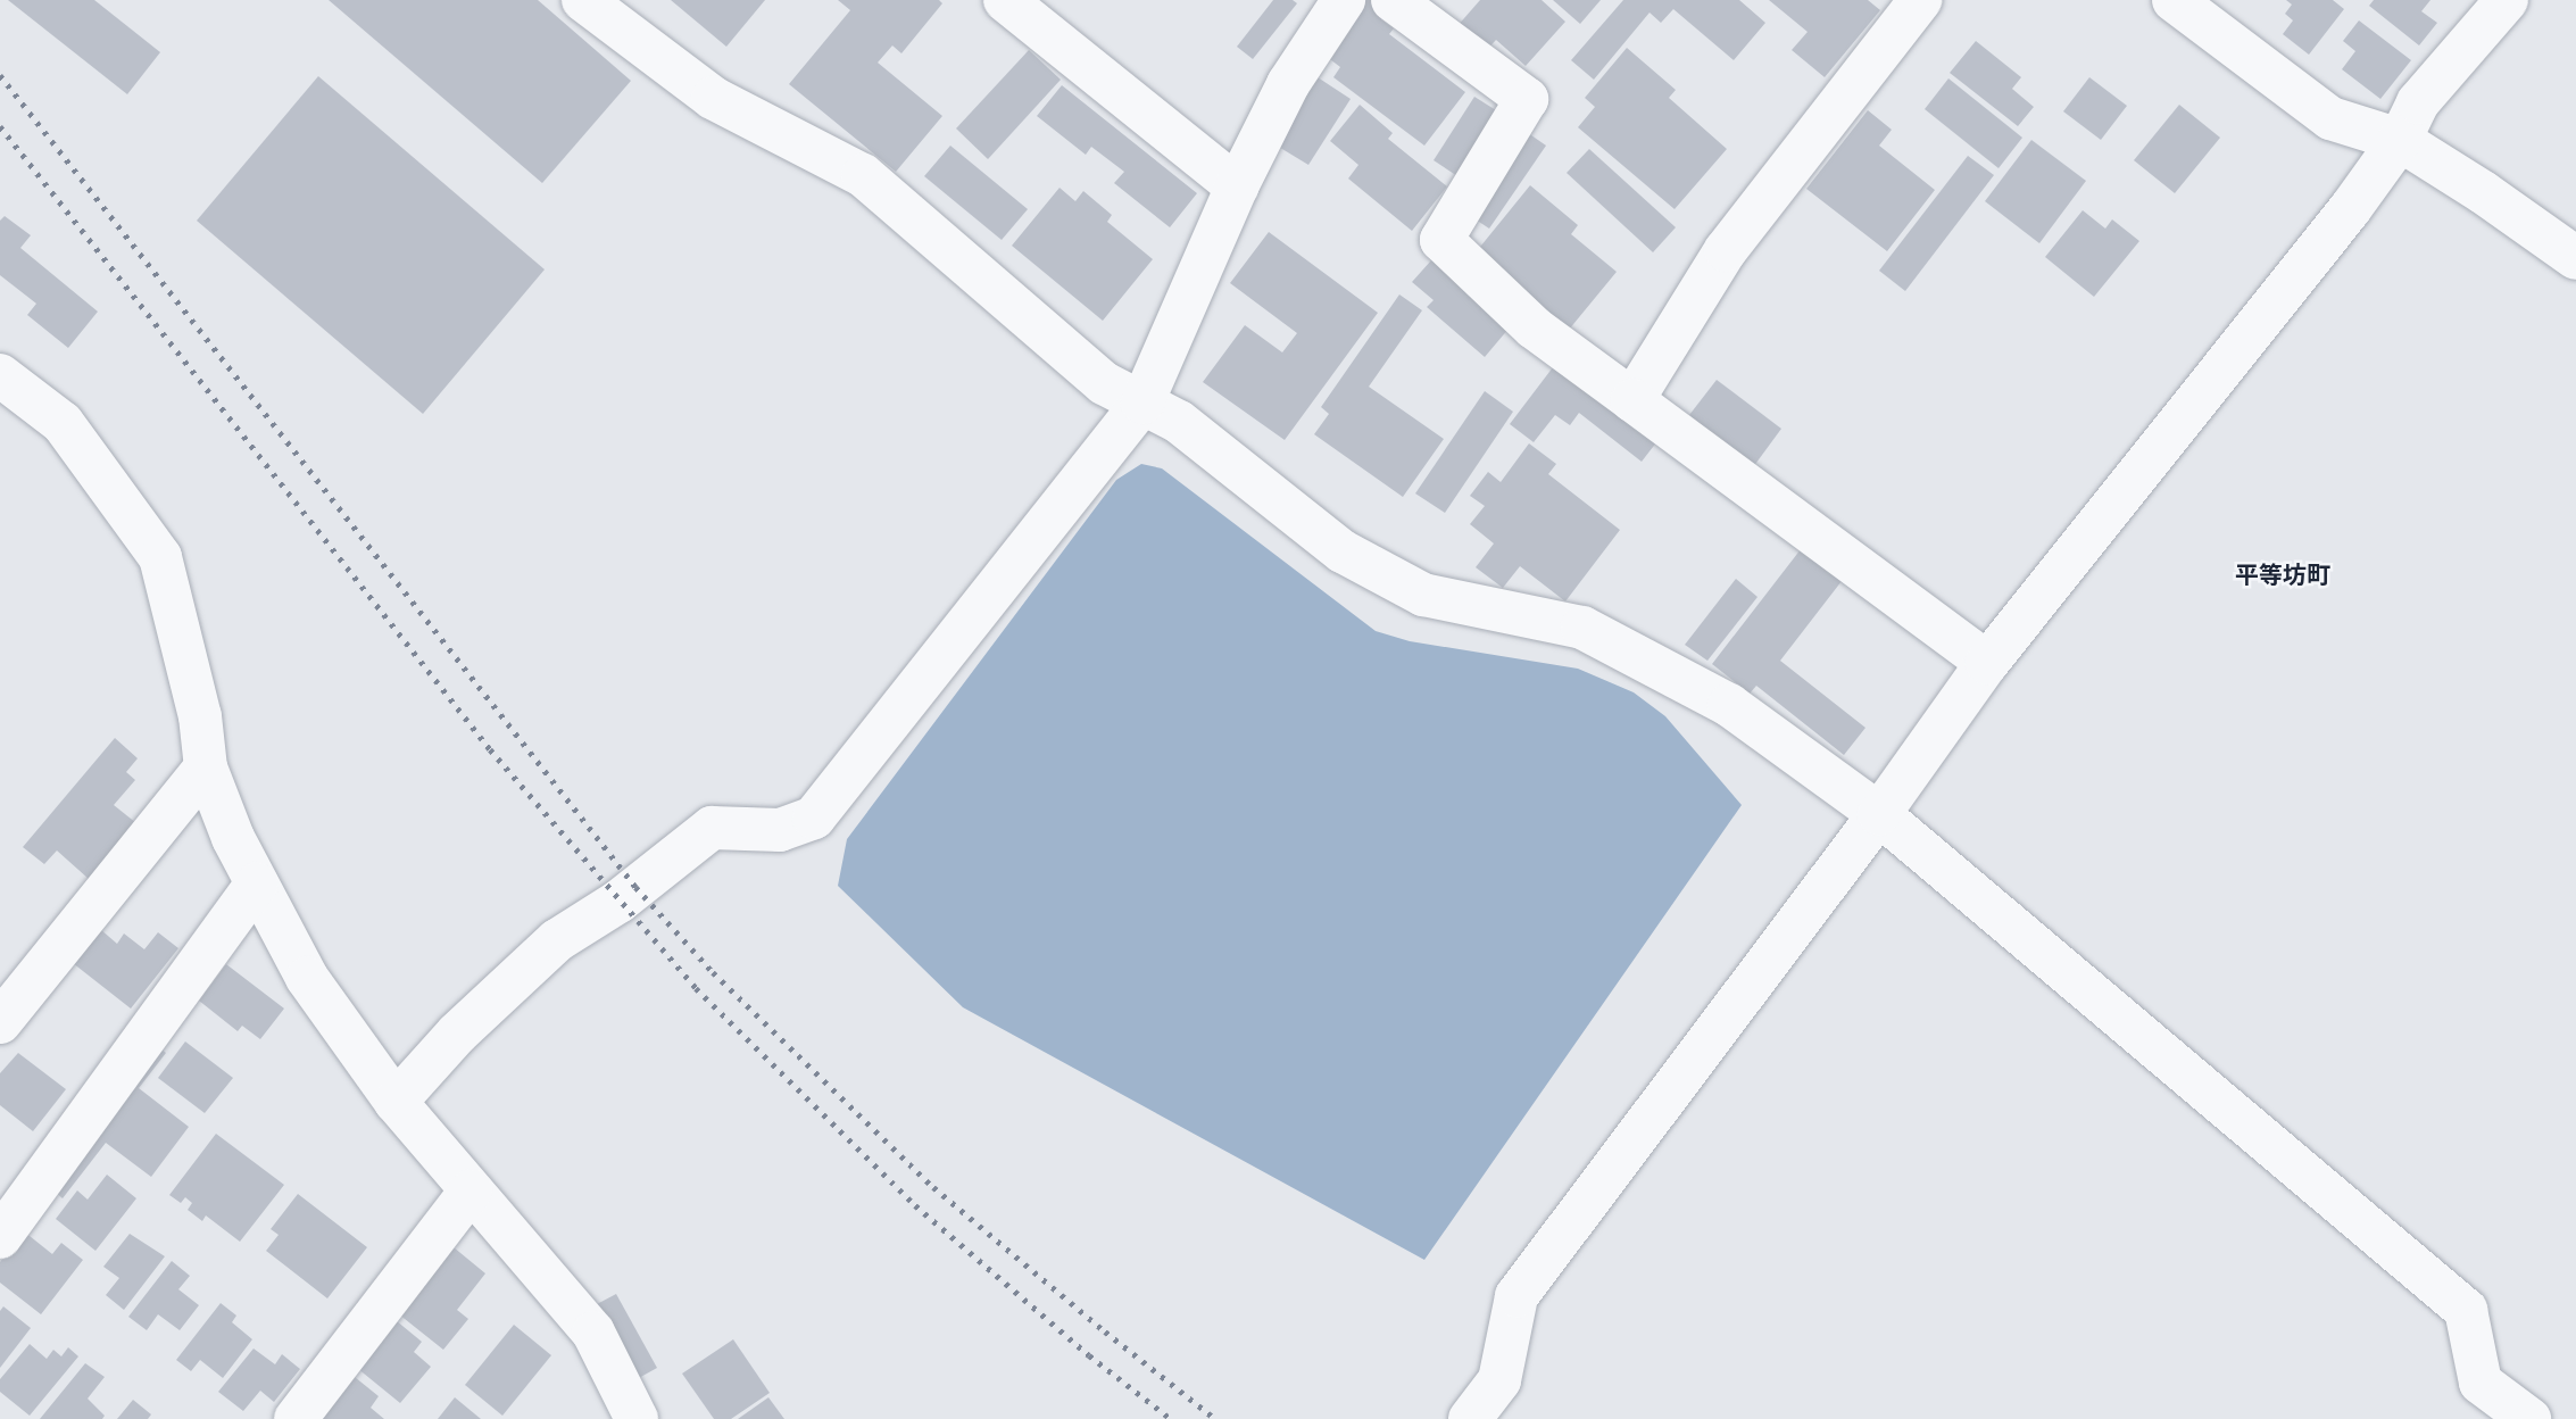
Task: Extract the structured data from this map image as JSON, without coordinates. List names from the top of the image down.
{
  "districts": ["平等坊町"]
}
